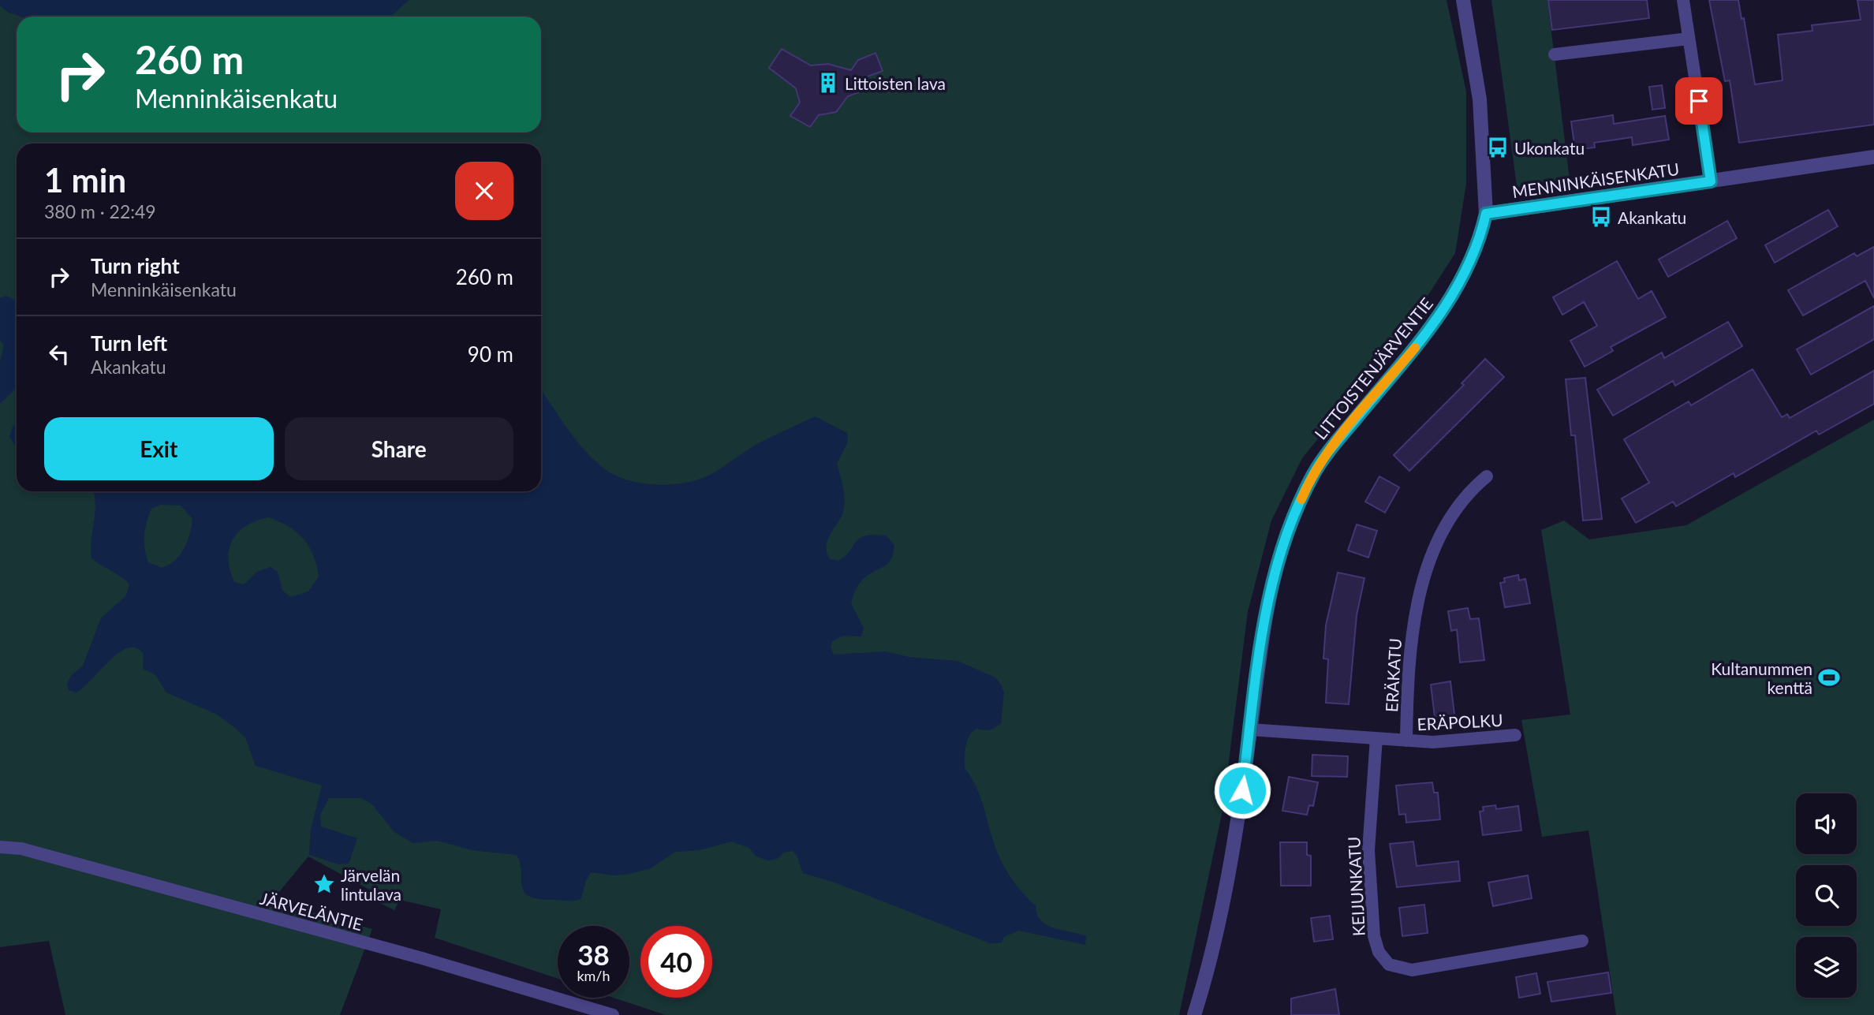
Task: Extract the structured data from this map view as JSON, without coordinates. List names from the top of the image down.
{
  "streets": {
    "street": [
      "MENNINKÄISENKATU",
      "LITTOISTENJÄRVENTIE",
      "ERÄKATU",
      "ERÄPOLKU",
      "KEIJUNKATU",
      "JÄRVELÄNTIE"
    ]
  },
  "crossings": [
    ["MENNINKÄISENKATU", "LITTOISTENJÄRVENTIE"],
    ["ERÄKATU", "ERÄPOLKU"]
  ],
  "places": {
    "building": ["Littoisten lava"],
    "bus stop": ["Ukonkatu", "Akankatu"],
    "sports": ["Kultanummen kenttä"],
    "place": ["Järvelän lintulava"]
  },
  "page": {
    "turn": ["260 m", "Menninkäisenkatu"],
    "heading": ["1 min", "380 m · 22:49"],
    "list": [
      {
        "name": "Turn right",
        "note": "Menninkäisenkatu",
        "value": "260 m"
      },
      {
        "name": "Turn left",
        "note": "Akankatu",
        "value": "90 m"
      }
    ],
    "buttons": ["Exit", "Share"],
    "speed": "38 km/h",
    "limit": "40"
  }
}
